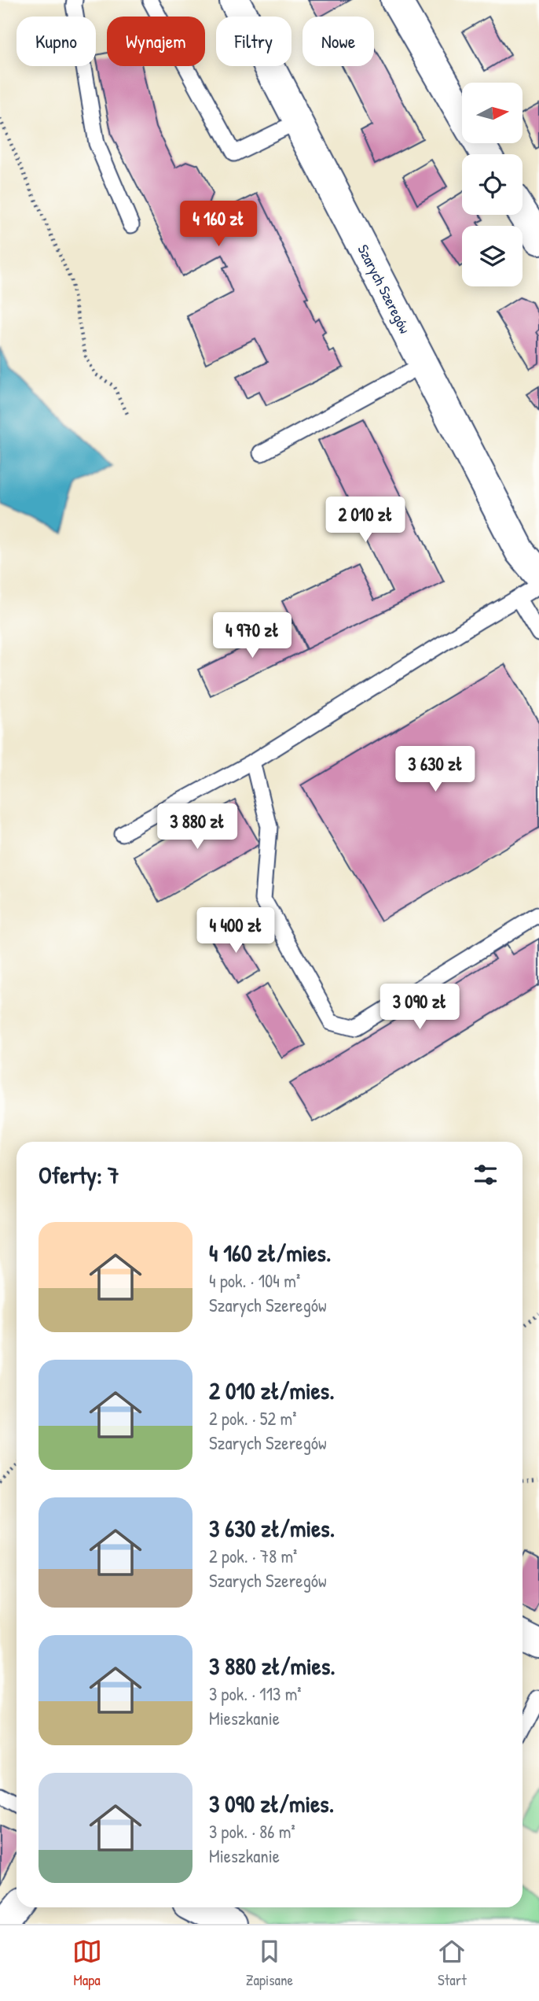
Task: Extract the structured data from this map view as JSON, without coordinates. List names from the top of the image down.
{
  "streets": {
    "street": ["Szarych Szeregów"]
  },
  "north": "right",
  "page": {
    "chip": [
      "Kupno",
      "Wynajem",
      "Filtry",
      "Nowe"
    ],
    "price": [
      "4 160 zł",
      "2 010 zł",
      "4 970 zł",
      "3 630 zł",
      "3 880 zł",
      "4 400 zł",
      "3 090 zł"
    ],
    "heading": "Oferty: 7",
    "list": [
      {
        "name": "4 160 zł/mies.",
        "note": "4 pok. · 104 m² · Szarych Szeregów"
      },
      {
        "name": "2 010 zł/mies.",
        "note": "2 pok. · 52 m² · Szarych Szeregów"
      },
      {
        "name": "3 630 zł/mies.",
        "note": "2 pok. · 78 m² · Szarych Szeregów"
      },
      {
        "name": "3 880 zł/mies.",
        "note": "3 pok. · 113 m² · Mieszkanie"
      },
      {
        "name": "3 090 zł/mies.",
        "note": "3 pok. · 86 m² · Mieszkanie"
      }
    ],
    "tabs": ["Mapa", "Zapisane", "Start"]
  }
}
